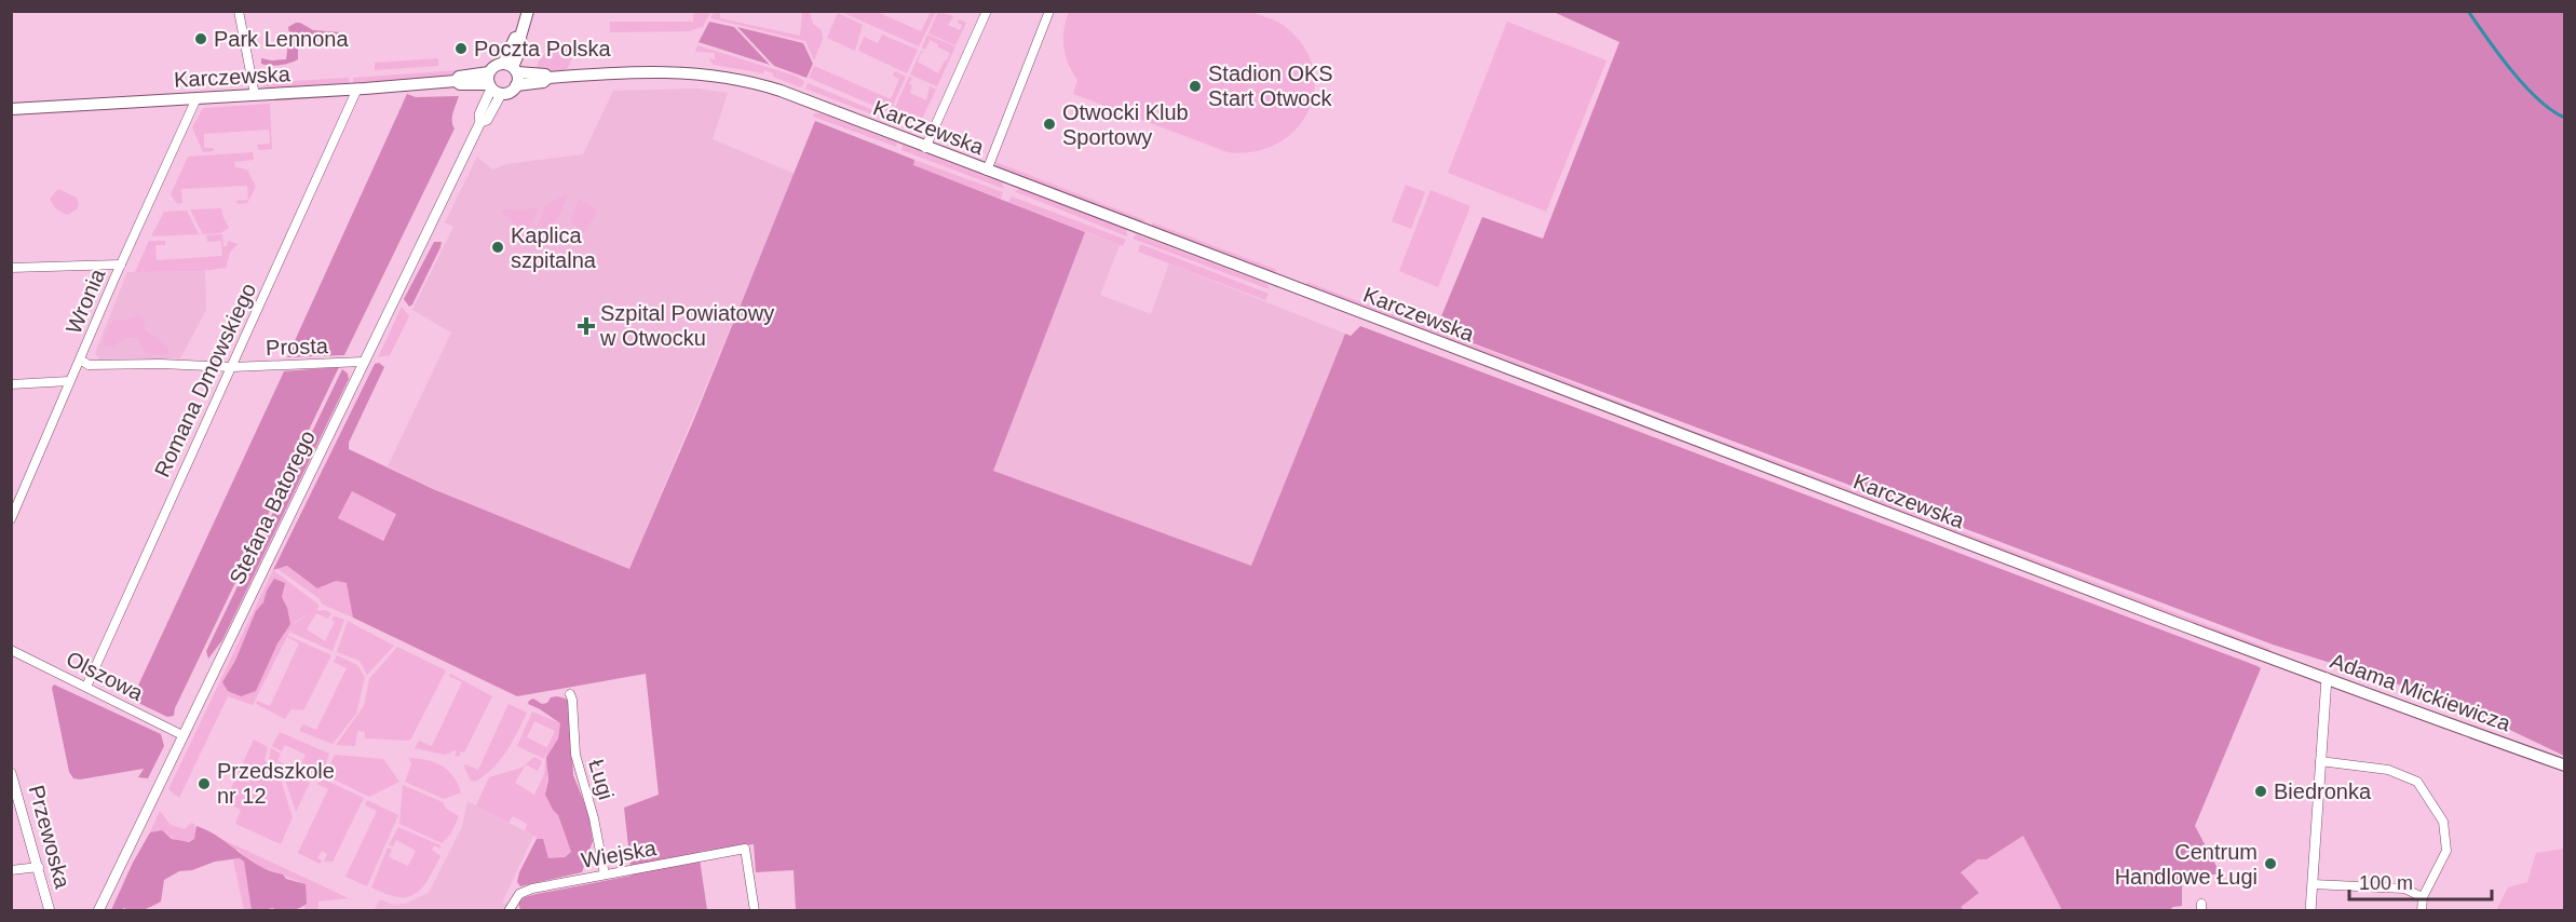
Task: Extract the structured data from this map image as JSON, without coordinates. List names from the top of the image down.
{
  "streets": {
    "main road": ["Karczewska", "Adama Mickiewicza"],
    "street": [
      "Wronia",
      "Prosta",
      "Romana Dmowskiego",
      "Stefana Batorego",
      "Olszowa",
      "Ługi",
      "Przewoska",
      "Wiejska"
    ]
  },
  "crossings": [
    ["Karczewska", "Wronia"],
    ["Karczewska", "Romana Dmowskiego"],
    ["Karczewska", "Stefana Batorego"],
    ["Karczewska", "Adama Mickiewicza"],
    ["Wronia", "Prosta"],
    ["Prosta", "Romana Dmowskiego"],
    ["Prosta", "Stefana Batorego"],
    ["Romana Dmowskiego", "Olszowa"],
    ["Stefana Batorego", "Olszowa"],
    ["Ługi", "Wiejska"]
  ],
  "places": {
    "other": [
      "Park Lennona",
      "Poczta Polska",
      "Stadion OKS Start Otwock",
      "Otwocki Klub Sportowy",
      "Kaplica szpitalna",
      "Przedszkole nr 12",
      "Biedronka",
      "Centrum Handlowe Ługi"
    ],
    "health": ["Szpital Powiatowy w Otwocku"]
  },
  "scale_bar": "100 m"
}
